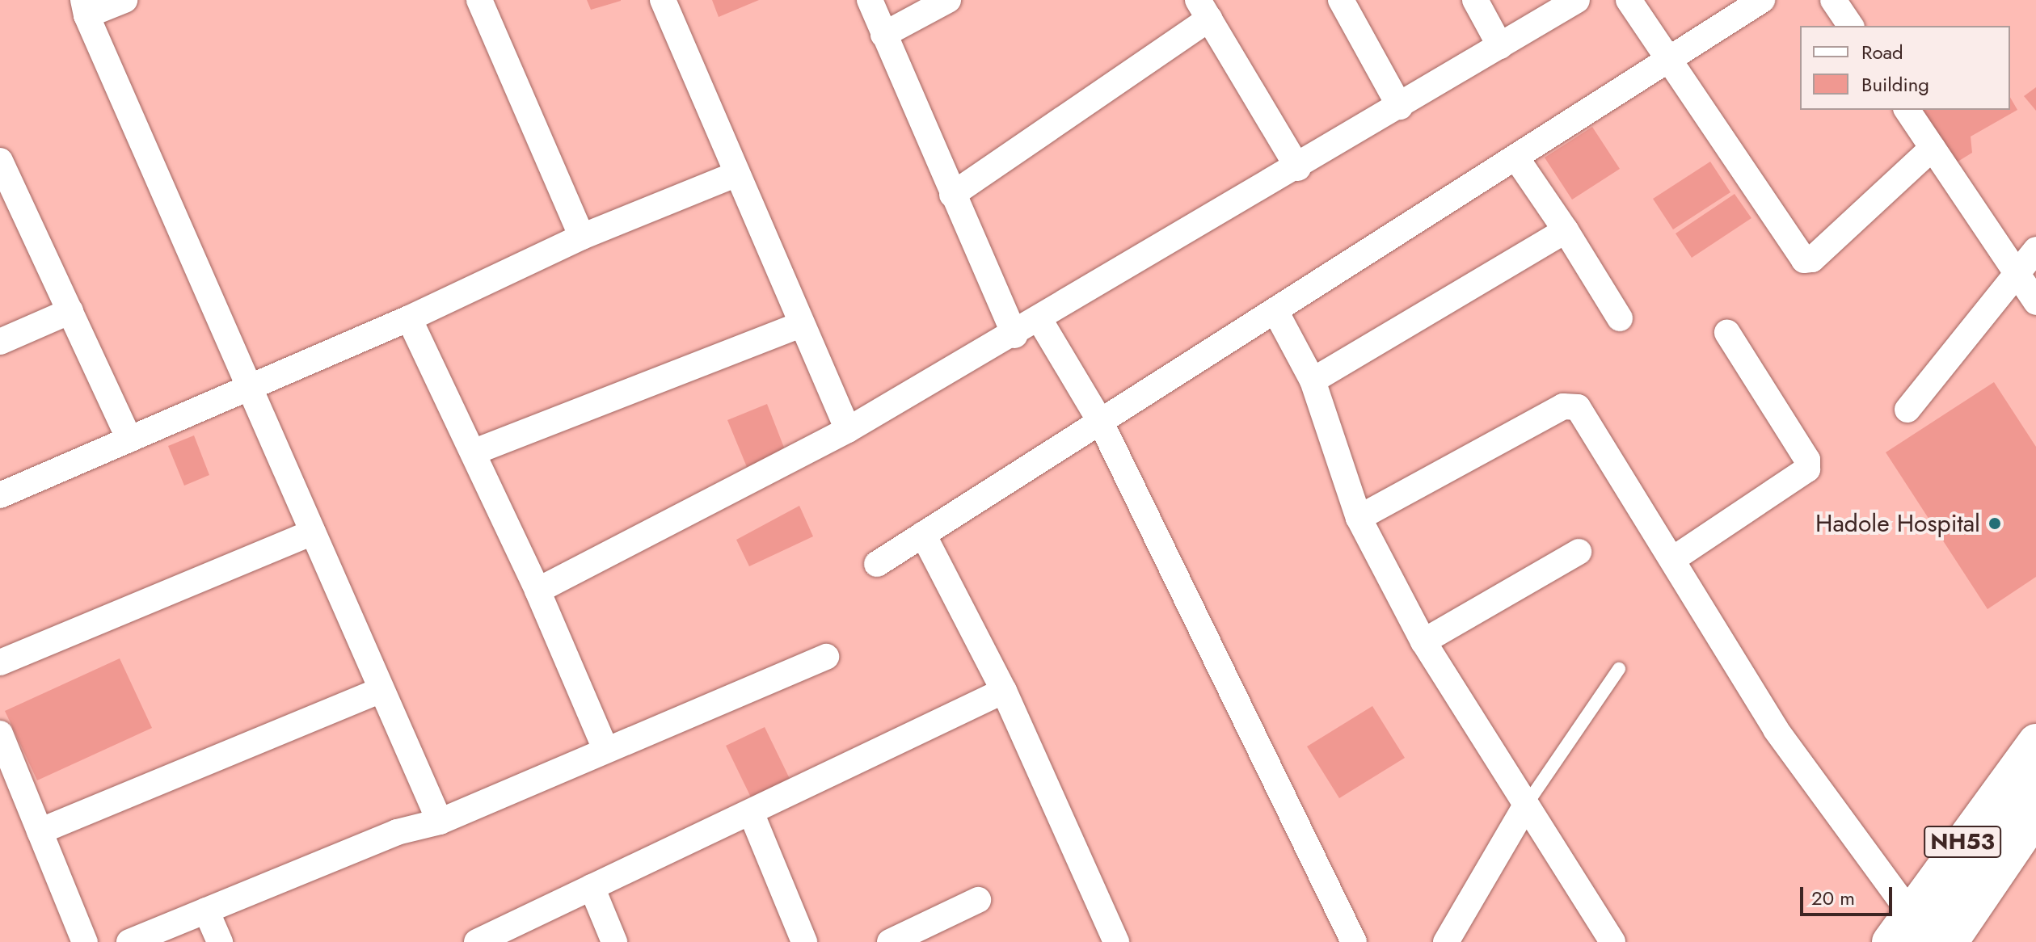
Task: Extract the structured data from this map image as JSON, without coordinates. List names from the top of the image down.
{
  "streets": {
    "main road": ["NH53"]
  },
  "places": ["Hadole Hospital"],
  "legend": ["Road", "Building"],
  "scale_bar": "20 m"
}
